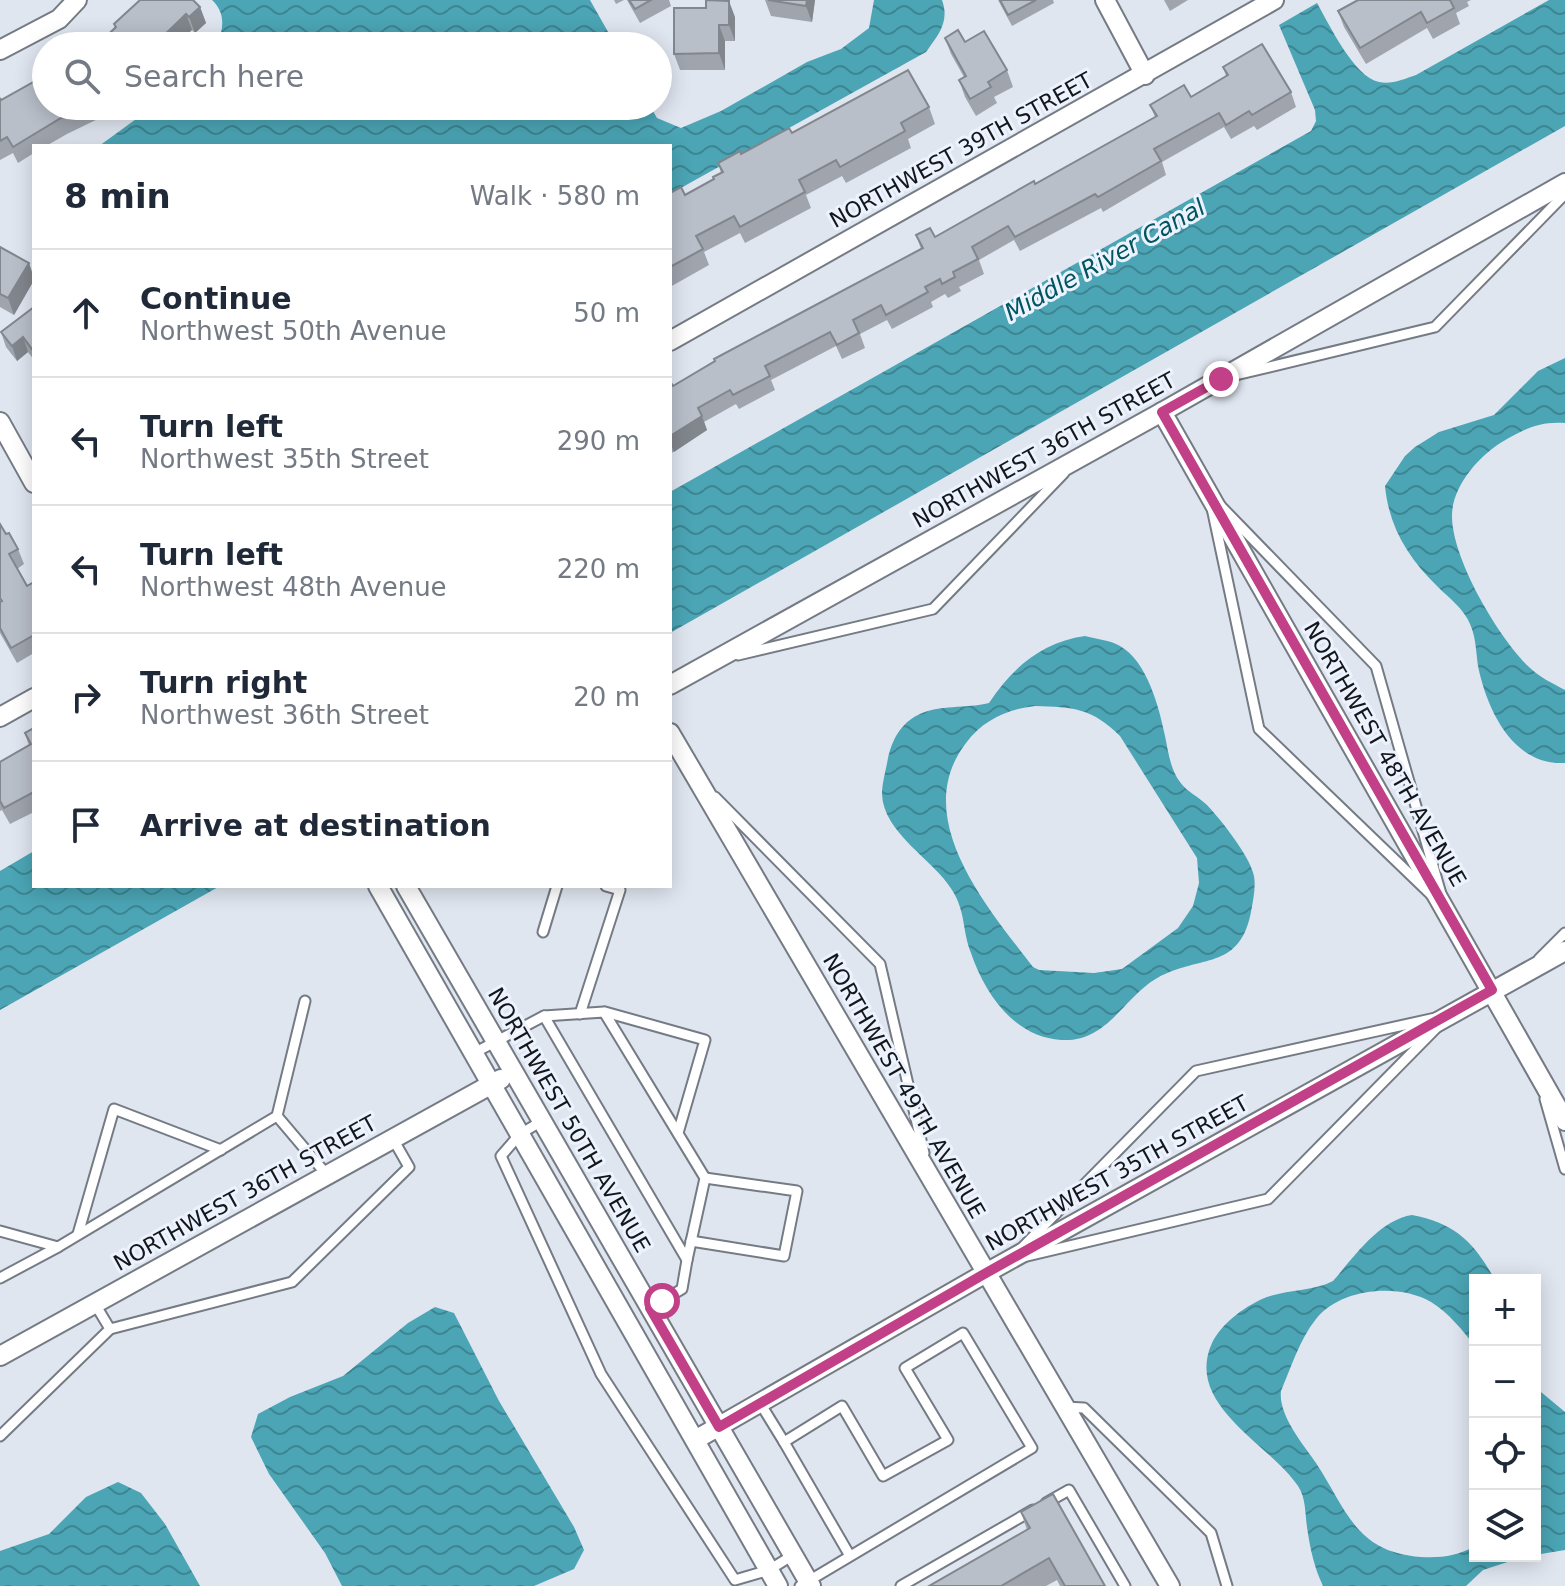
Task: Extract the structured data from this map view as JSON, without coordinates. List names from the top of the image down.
{
  "streets": {
    "street": [
      "NORTHWEST 39TH STREET",
      "NORTHWEST 36TH STREET",
      "NORTHWEST 48TH AVENUE",
      "NORTHWEST 49TH AVENUE",
      "NORTHWEST 50TH AVENUE",
      "NORTHWEST 35TH STREET"
    ]
  },
  "crossings": [
    ["NORTHWEST 36TH STREET", "NORTHWEST 48TH AVENUE"],
    ["NORTHWEST 36TH STREET", "NORTHWEST 50TH AVENUE"],
    ["NORTHWEST 48TH AVENUE", "NORTHWEST 35TH STREET"],
    ["NORTHWEST 49TH AVENUE", "NORTHWEST 35TH STREET"],
    ["NORTHWEST 50TH AVENUE", "NORTHWEST 35TH STREET"]
  ],
  "water": ["Middle River Canal"],
  "page": {
    "search": "Search here",
    "heading": ["8 min", "Walk · 580 m"],
    "list": [
      ["Continue", "Northwest 50th Avenue", "50 m"],
      ["Turn left", "Northwest 35th Street", "290 m"],
      ["Turn left", "Northwest 48th Avenue", "220 m"],
      ["Turn right", "Northwest 36th Street", "20 m"],
      "Arrive at destination"
    ],
    "map_buttons": ["+", "−"]
  }
}
